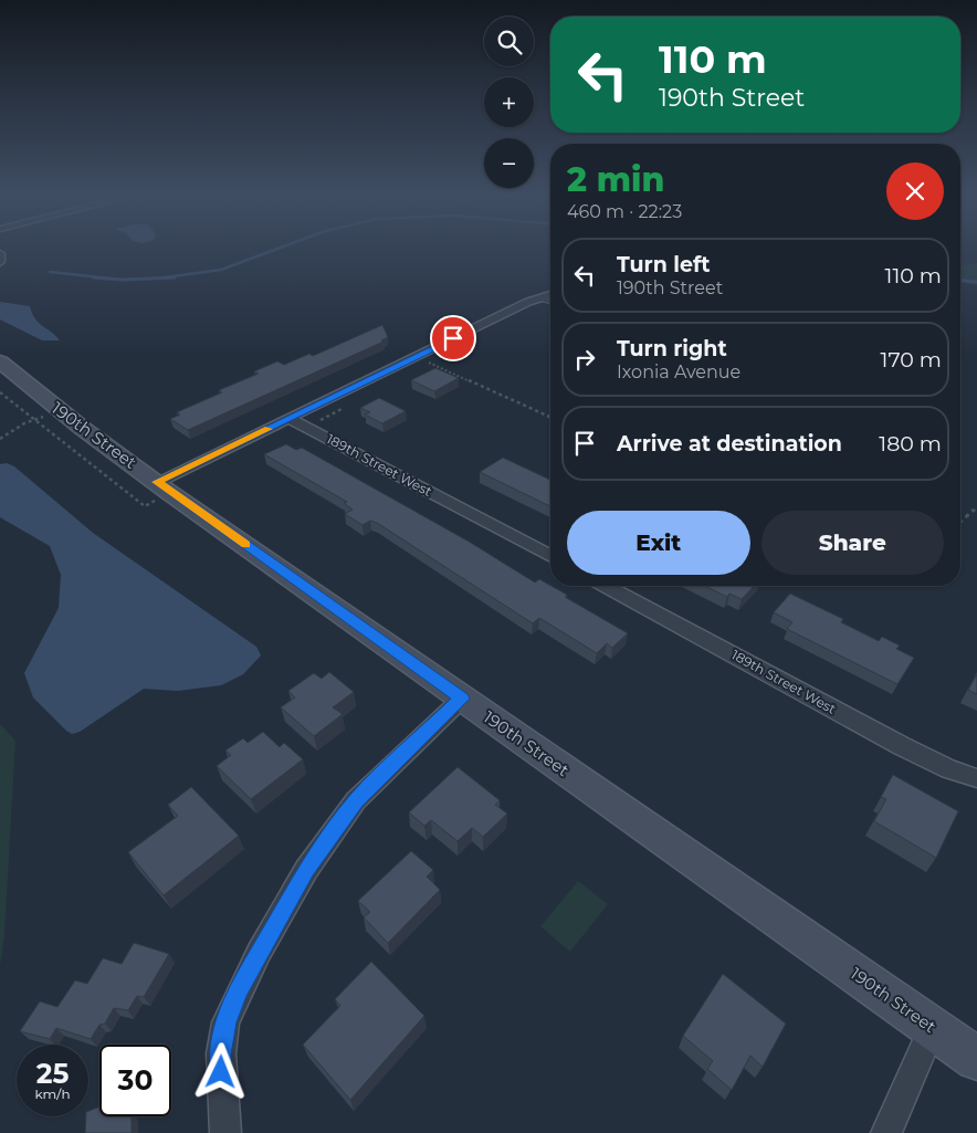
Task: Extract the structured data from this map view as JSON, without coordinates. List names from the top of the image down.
{
  "streets": {
    "street": ["190th Street", "189th Street West"]
  },
  "page": {
    "map_buttons": ["+", "−"],
    "turn": ["110 m", "190th Street"],
    "heading": ["2 min", "460 m · 22:23"],
    "list": [
      {
        "name": "Turn left",
        "note": "190th Street",
        "value": "110 m"
      },
      {
        "name": "Turn right",
        "note": "Ixonia Avenue",
        "value": "170 m"
      },
      {
        "name": "Arrive at destination",
        "value": "180 m"
      }
    ],
    "buttons": ["Exit", "Share"],
    "speed": "25 km/h",
    "limit": "30"
  }
}
